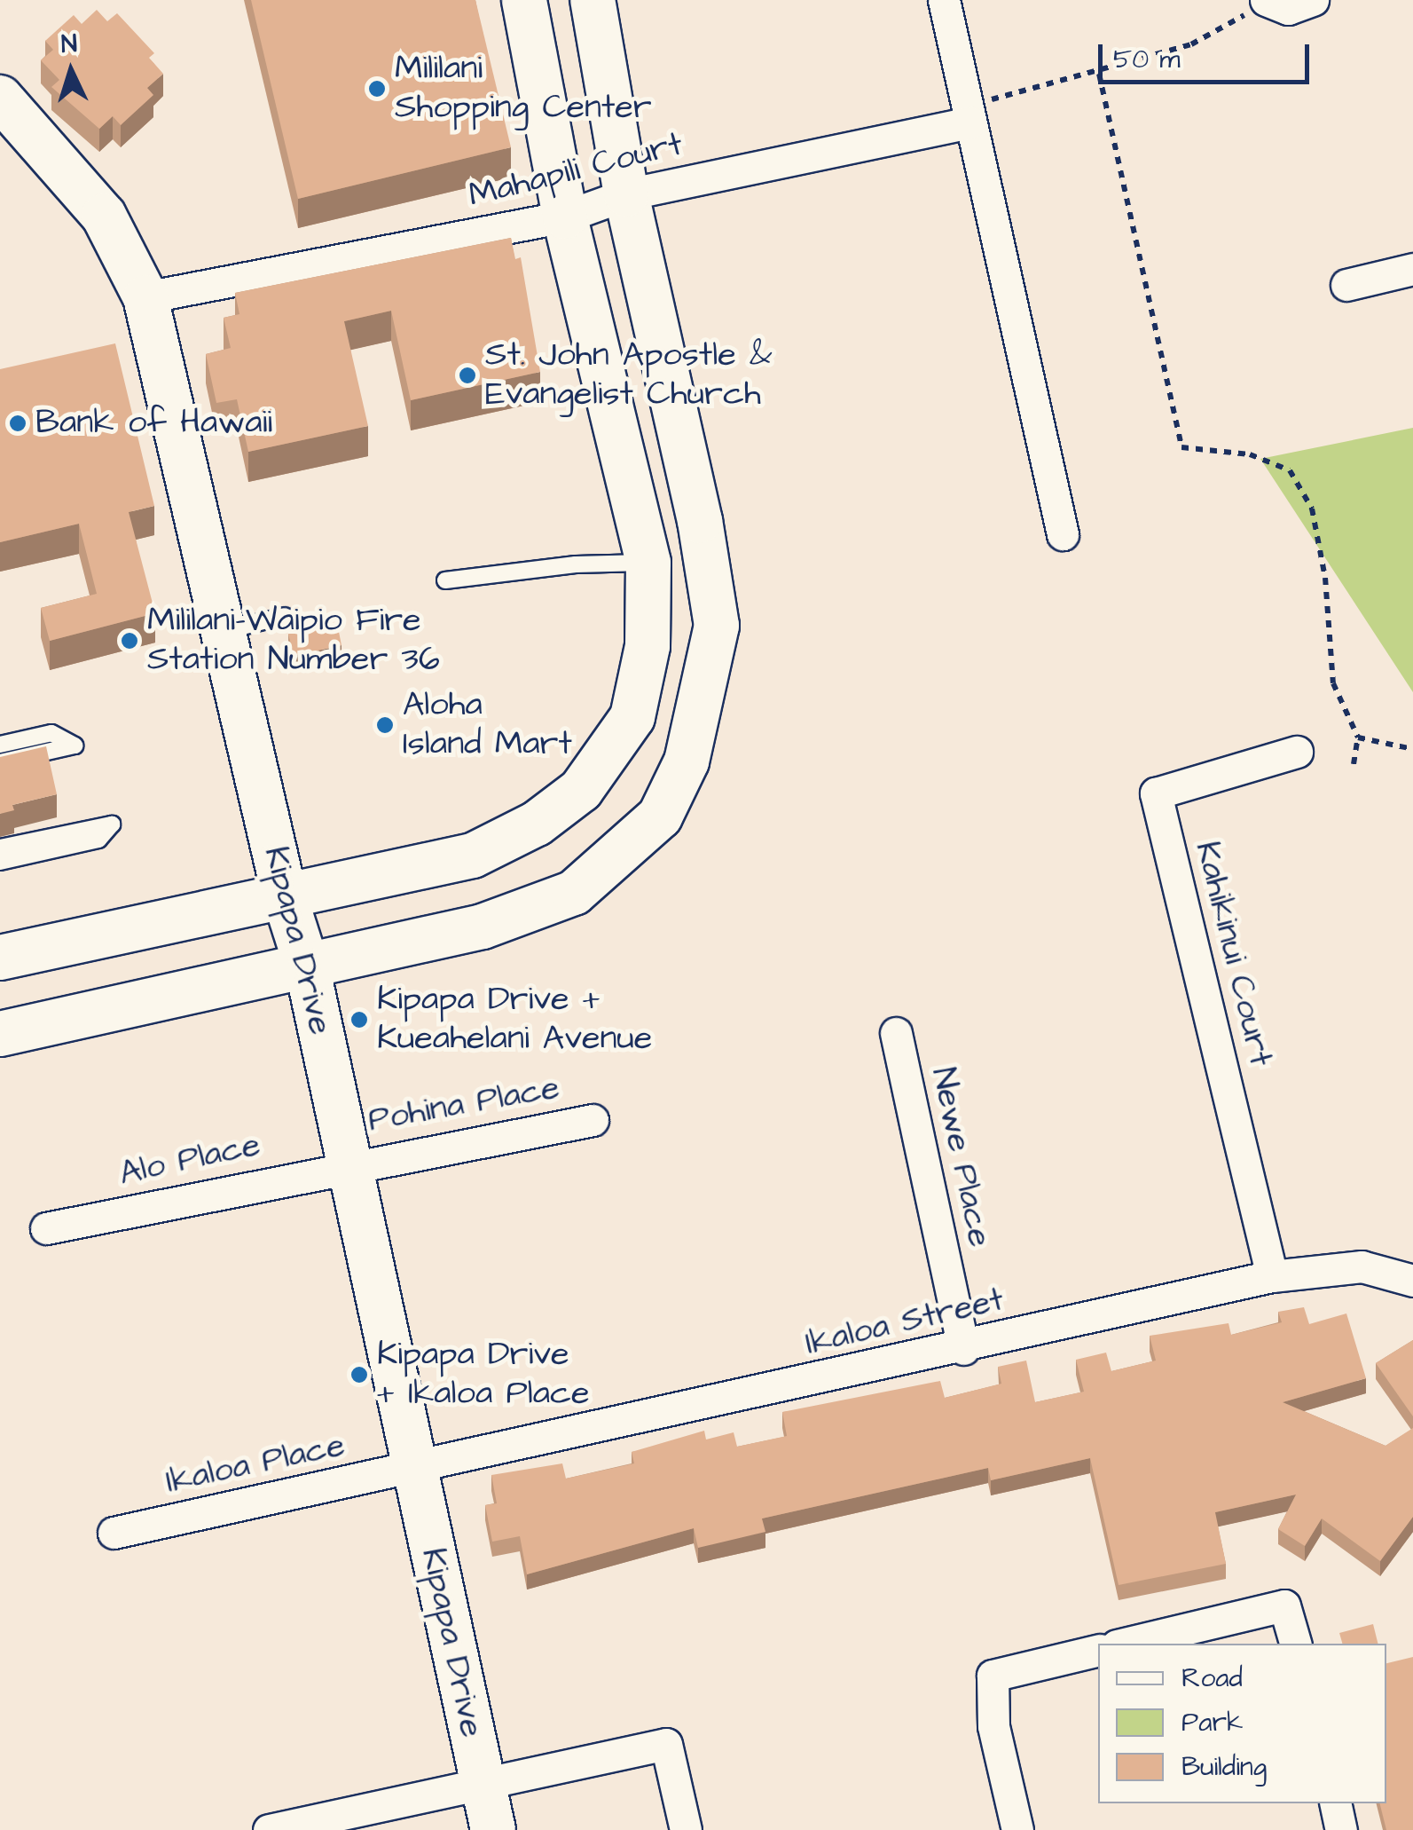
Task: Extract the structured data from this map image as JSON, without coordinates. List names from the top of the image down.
{
  "streets": {
    "street": [
      "Mahapili Court",
      "Kipapa Drive",
      "Kahikinui Court",
      "Pohina Place",
      "Newe Place",
      "Alo Place",
      "Ikaloa Street",
      "Ikaloa Place"
    ]
  },
  "crossings": [
    ["Mahapili Court", "Kipapa Drive"],
    ["Kipapa Drive", "Pohina Place"],
    ["Kipapa Drive", "Alo Place"],
    ["Kipapa Drive", "Ikaloa Street"],
    ["Kipapa Drive", "Ikaloa Place"],
    ["Kahikinui Court", "Ikaloa Street"],
    ["Pohina Place", "Alo Place"],
    ["Newe Place", "Ikaloa Street"],
    ["Ikaloa Street", "Ikaloa Place"]
  ],
  "places": [
    "Mililani Shopping Center",
    "St. John Apostle & Evangelist Church",
    "Bank of Hawaii",
    "Mililani-Waipio Fire Station Number 36",
    "Aloha Island Mart",
    "Kipapa Drive + Kueahelani Avenue",
    "Kipapa Drive + Ikaloa Place"
  ],
  "legend": ["Road", "Park", "Building"],
  "scale_bar": "50 m",
  "north": "top"
}
